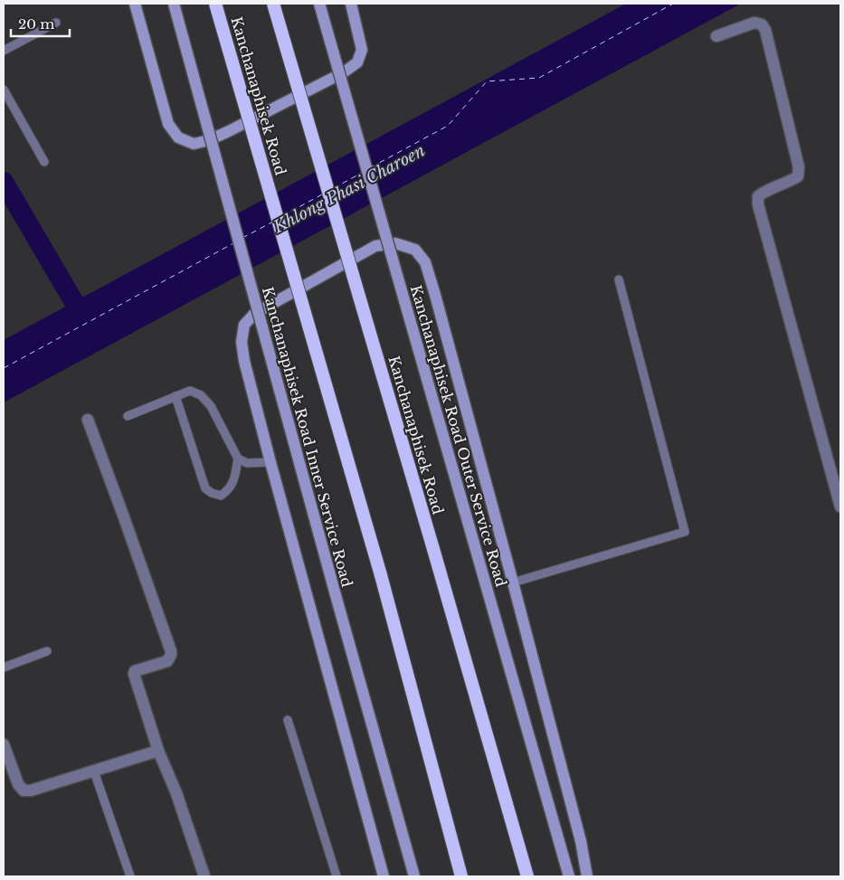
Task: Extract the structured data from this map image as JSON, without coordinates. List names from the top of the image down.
{
  "streets": {
    "highway": ["Kanchanaphisek Road"],
    "main road": ["Kanchanaphisek Road Outer Service Road", "Kanchanaphisek Road Inner Service Road"]
  },
  "water": ["Khlong Phasi Charoen"],
  "scale_bar": "20 m"
}
